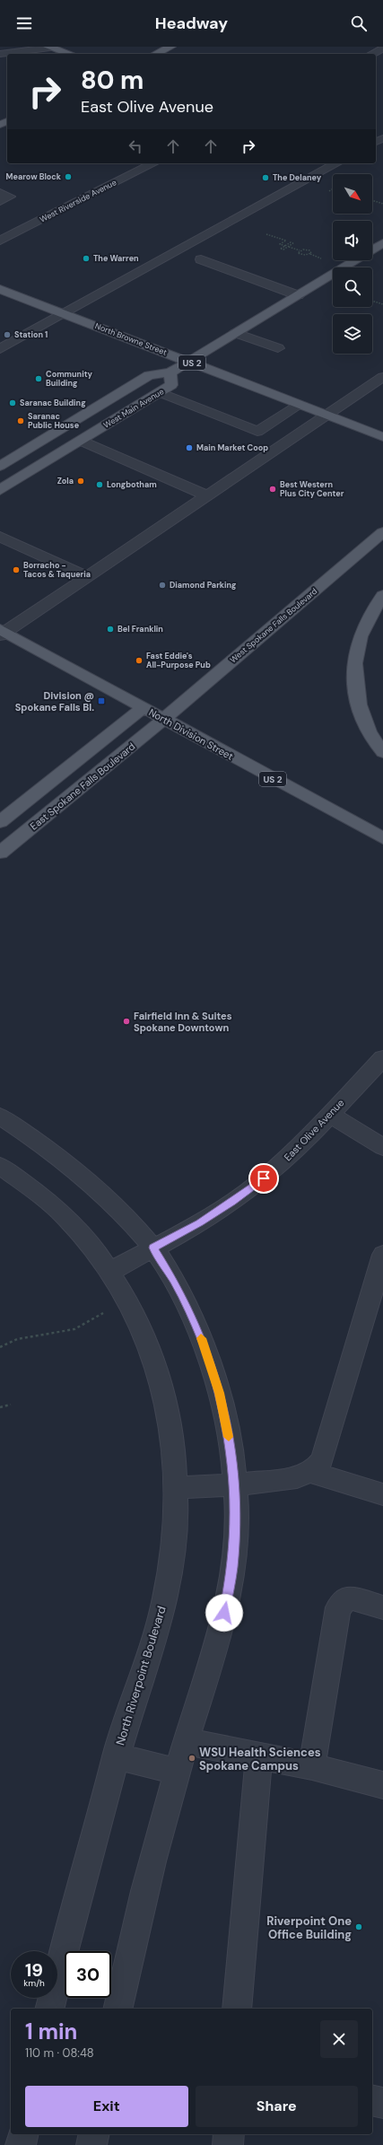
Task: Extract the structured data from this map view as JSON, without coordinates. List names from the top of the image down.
{
  "streets": {
    "main road": [
      "North Browne Street",
      "US 2",
      "West Main Avenue",
      "West Spokane Falls Boulevard",
      "North Division Street",
      "East Spokane Falls Boulevard"
    ],
    "street": ["West Riverside Avenue", "East Olive Avenue", "North Riverpoint Boulevard"]
  },
  "crossings": [
    ["West Spokane Falls Boulevard", "North Division Street"],
    ["West Spokane Falls Boulevard", "East Spokane Falls Boulevard"],
    ["North Division Street", "East Spokane Falls Boulevard"],
    ["East Olive Avenue", "North Riverpoint Boulevard"]
  ],
  "places": {
    "other": [
      "Mearow Block",
      "The Delaney",
      "The Warren",
      "Station 1",
      "Community Building",
      "Saranac Building",
      "Saranac Public House",
      "Main Market Coop",
      "Zola",
      "Longbotham",
      "Best Western Plus City Center",
      "Borracho - Tacos & Taqueria",
      "Diamond Parking",
      "Bel Franklin",
      "Fast Eddie's All-Purpose Pub",
      "Fairfield Inn & Suites Spokane Downtown",
      "WSU Health Sciences Spokane Campus",
      "Riverpoint One Office Building"
    ],
    "transit": ["Division @ Spokane Falls Bl."]
  },
  "north": "bottom right",
  "page": {
    "header": "Headway",
    "turn": ["80 m", "East Olive Avenue"],
    "speed": "19 km/h",
    "limit": "30",
    "heading": ["1 min", "110 m · 08:48"],
    "buttons": ["Exit", "Share"]
  }
}
